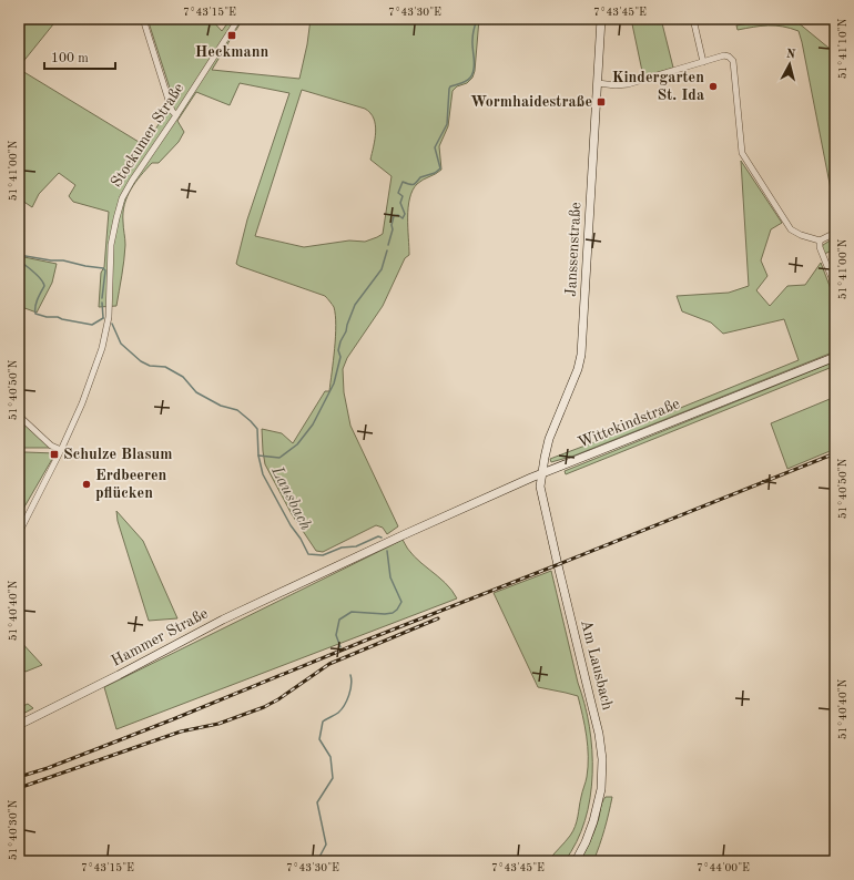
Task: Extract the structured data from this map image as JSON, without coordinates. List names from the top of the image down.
{
  "streets": {
    "main road": [
      "Janssenstraße",
      "Wittekindstraße",
      "Hammer Straße",
      "Am Lausbach"
    ],
    "street": ["Stockumer Straße"]
  },
  "crossings": [
    ["Janssenstraße", "Wittekindstraße"],
    ["Janssenstraße", "Am Lausbach"],
    ["Wittekindstraße", "Hammer Straße"],
    ["Wittekindstraße", "Am Lausbach"]
  ],
  "water": ["Lausbach"],
  "places": {
    "transit": ["Heckmann", "Wormhaidestraße", "Schulze Blasum"],
    "other": ["Kindergarten St. Ida", "Erdbeeren pflücken"]
  },
  "scale_bar": "100 m",
  "north": "top",
  "coordinates": [
    "7°43'15\"E",
    "7°43'30\"E",
    "7°43'45\"E",
    "51°41'10\"N",
    "51°41'00\"N",
    "51°40'50\"N",
    "51°40'40\"N",
    "51°40'30\"N",
    "7°44'00\"E"
  ]
}
